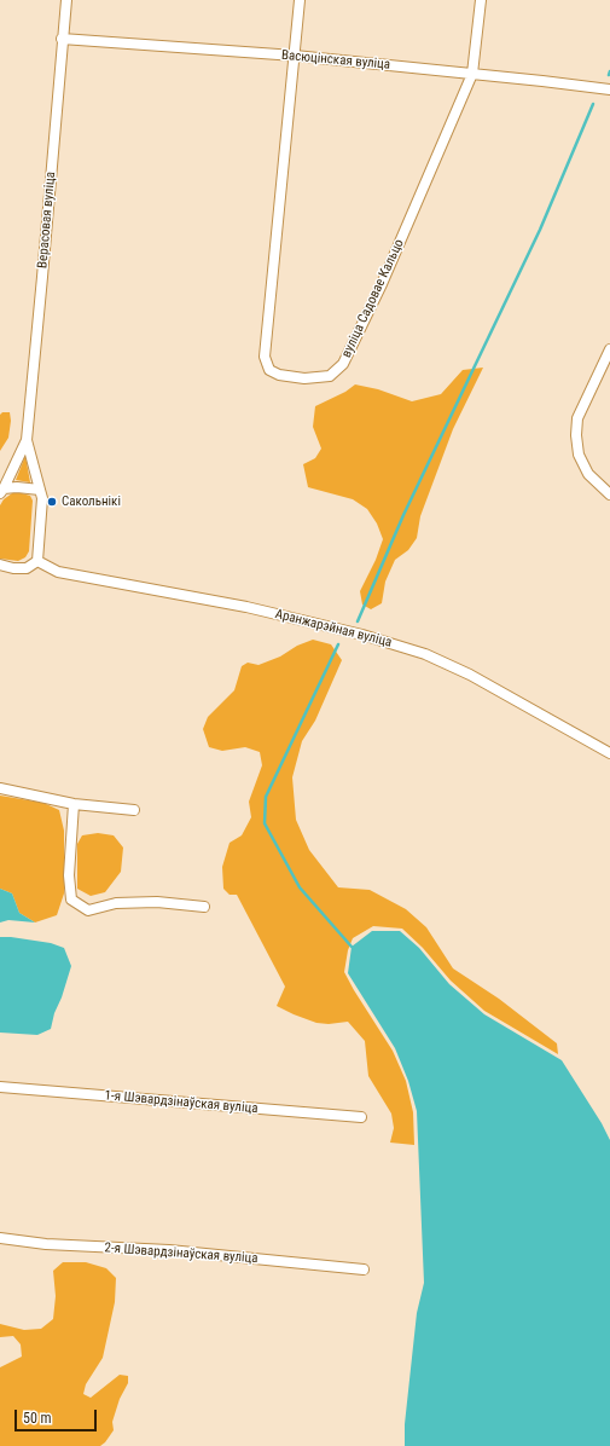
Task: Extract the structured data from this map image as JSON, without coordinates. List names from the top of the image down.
{
  "streets": {
    "street": [
      "Васюцінская вуліца",
      "Верасовая вуліца",
      "вуліца Садовае Кальцо",
      "Аранжарэйная вуліца",
      "1-я Шэвардзінаўская вуліца",
      "2-я Шэвардзінаўская вуліца"
    ]
  },
  "crossings": [
    ["Васюцінская вуліца", "Верасовая вуліца"],
    ["Васюцінская вуліца", "вуліца Садовае Кальцо"],
    ["Верасовая вуліца", "Аранжарэйная вуліца"]
  ],
  "places": ["Сакольнікі"],
  "scale_bar": "50 m"
}
